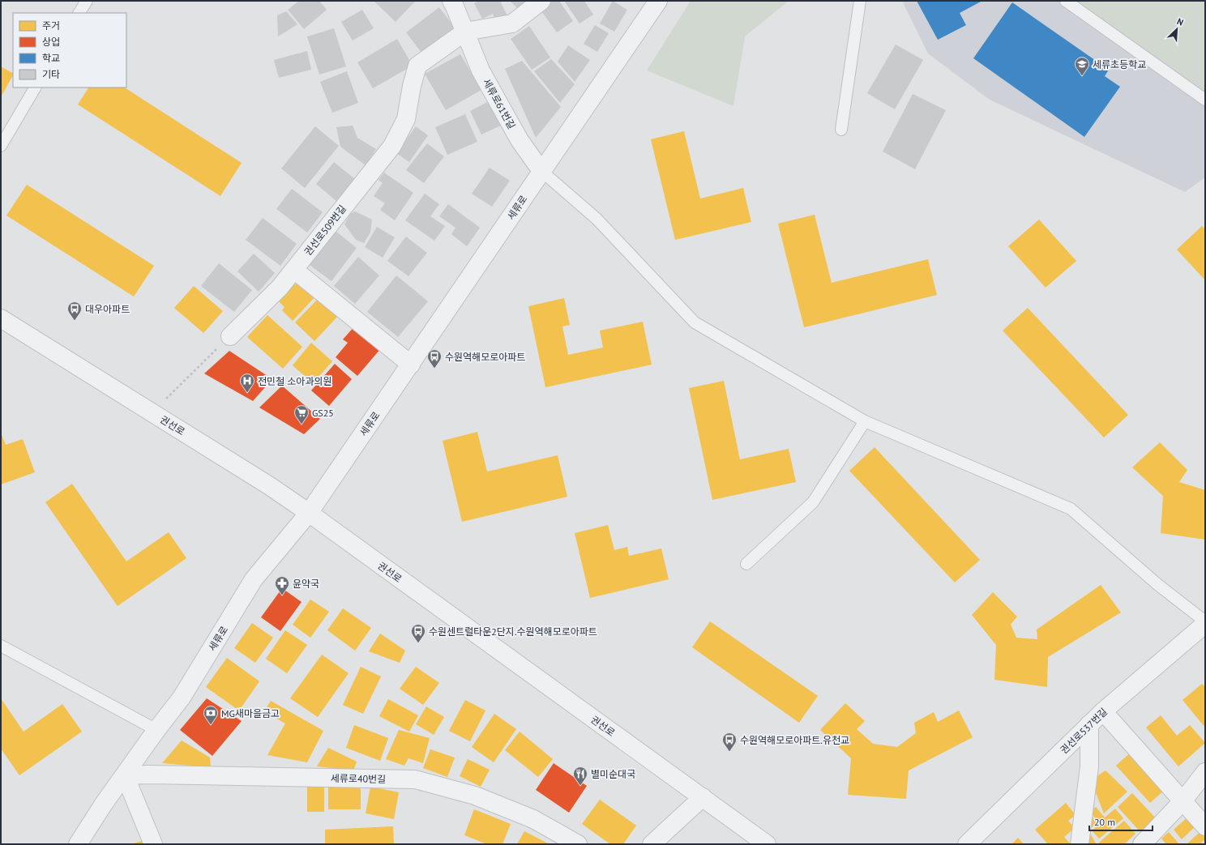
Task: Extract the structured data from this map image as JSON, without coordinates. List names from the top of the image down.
{
  "streets": {
    "street": [
      "세류로61번길",
      "세류로",
      "권선로509번길",
      "권선로",
      "권선로537번길",
      "세류로40번길"
    ]
  },
  "crossings": [
    ["세류로61번길", "세류로"],
    ["세류로61번길", "권선로509번길"],
    ["세류로", "권선로"],
    ["세류로", "세류로40번길"]
  ],
  "places": {
    "school or university": ["세류초등학교"],
    "bus stop": [
      "대우아파트",
      "수원역해모로아파트",
      "수원센트럴타운2단지.수원역해모로아파트",
      "수원역해모로아파트.유천교"
    ],
    "hospital": ["전민철 소아과의원"],
    "supermarket": ["GS25"],
    "pharmacy": ["윤약국"],
    "bank": ["MG새마을금고"],
    "restaurant": ["별미순대국"]
  },
  "legend": [
    "주거",
    "상업",
    "학교",
    "기타"
  ],
  "scale_bar": "20 m",
  "north": "top right"
}
